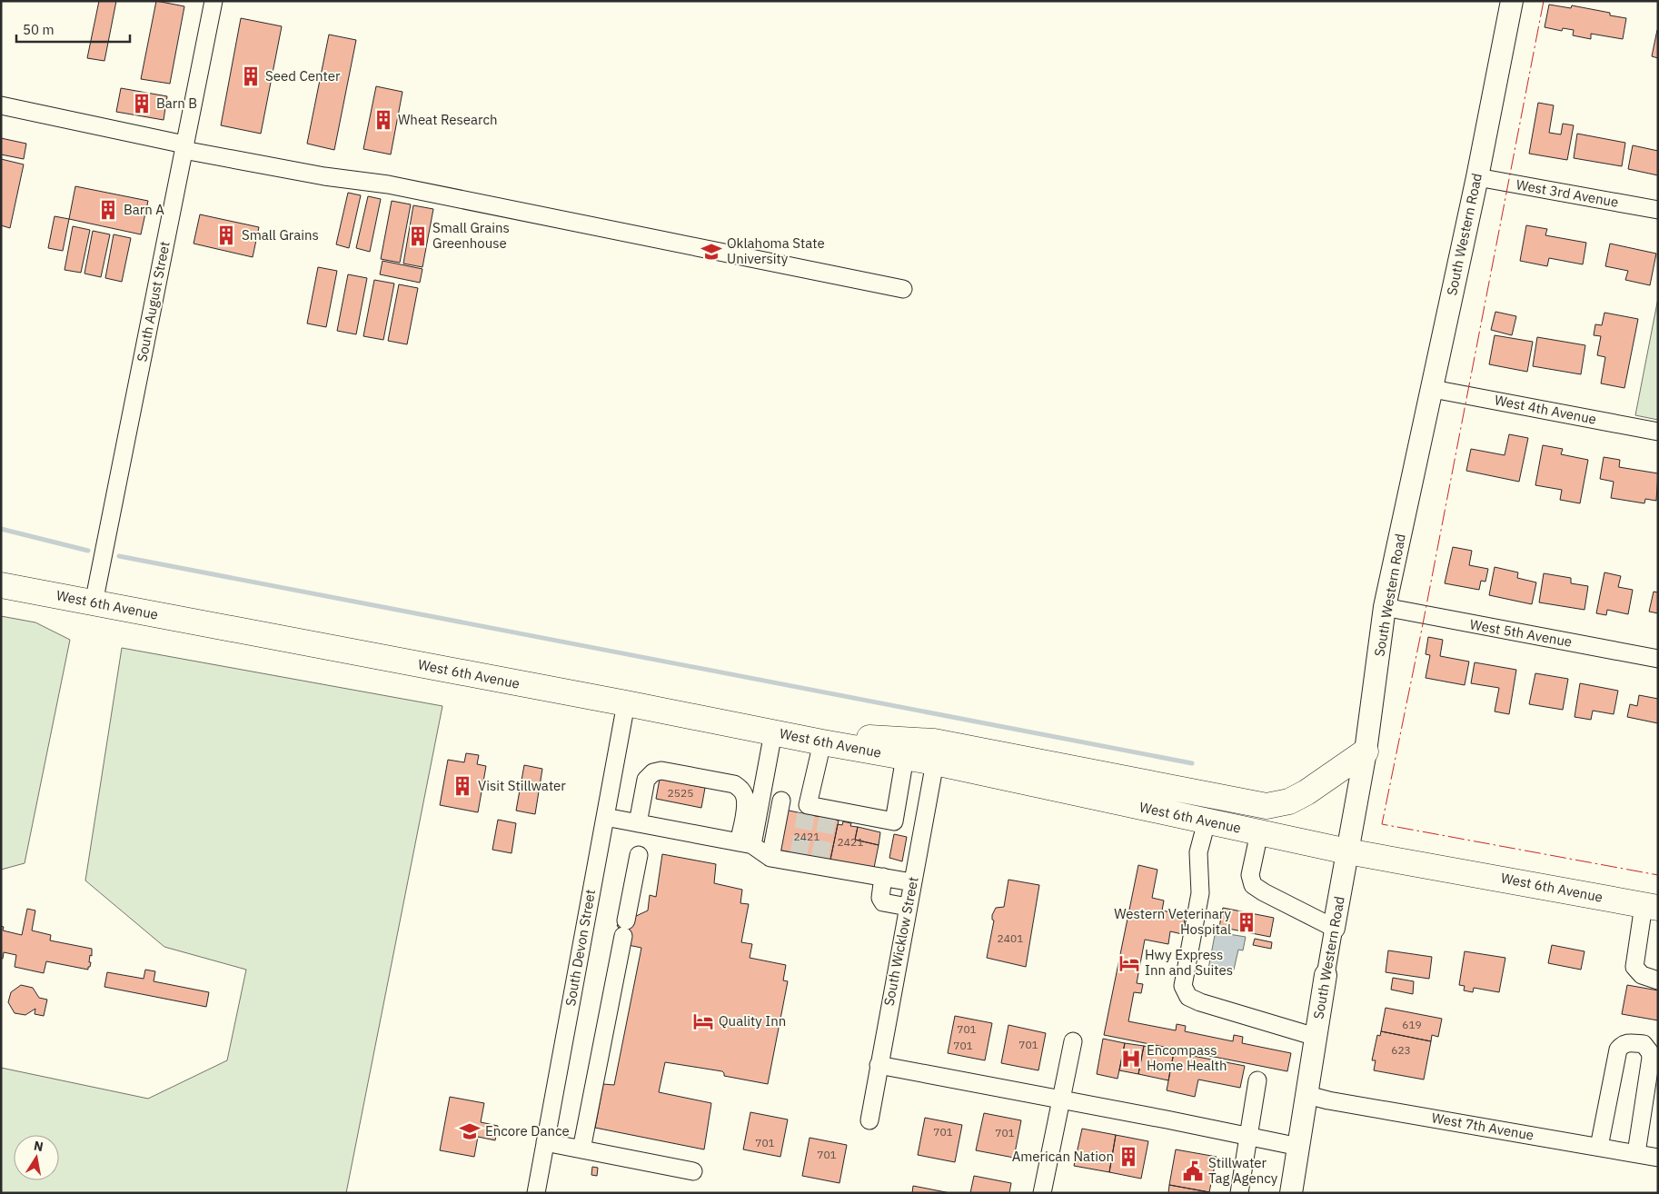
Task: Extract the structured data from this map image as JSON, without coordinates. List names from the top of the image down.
{
  "streets": {
    "highway": ["West 6th Avenue"],
    "main road": ["South Western Road"],
    "street": [
      "West 3rd Avenue",
      "South August Street",
      "West 4th Avenue",
      "West 5th Avenue",
      "South Wicklow Street",
      "South Devon Street",
      "West 7th Avenue"
    ]
  },
  "crossings": [
    ["West 3rd Avenue", "South Western Road"],
    ["South Western Road", "West 4th Avenue"],
    ["South Western Road", "West 6th Avenue"],
    ["South Western Road", "West 5th Avenue"],
    ["South Western Road", "West 7th Avenue"],
    ["South August Street", "West 6th Avenue"],
    ["West 6th Avenue", "South Wicklow Street"],
    ["West 6th Avenue", "South Devon Street"]
  ],
  "places": {
    "building": [
      "Seed Center",
      "Barn B",
      "Wheat Research",
      "Barn A",
      "Small Grains",
      "Small Grains Greenhouse",
      "Visit Stillwater",
      "Western Veterinary Hospital",
      "American Nation"
    ],
    "school or university": ["Oklahoma State University", "Encore Dance"],
    "hotel": ["Hwy Express Inn and Suites", "Quality Inn"],
    "hospital": ["Encompass Home Health"],
    "public building": ["Stillwater Tag Agency"]
  },
  "house_numbers": [
    "2525",
    "2421",
    "2421",
    "2401",
    "619",
    "701",
    "701",
    "701",
    "623",
    "701",
    "701",
    "701",
    "701"
  ],
  "scale_bar": "50 m",
  "north": "top"
}
